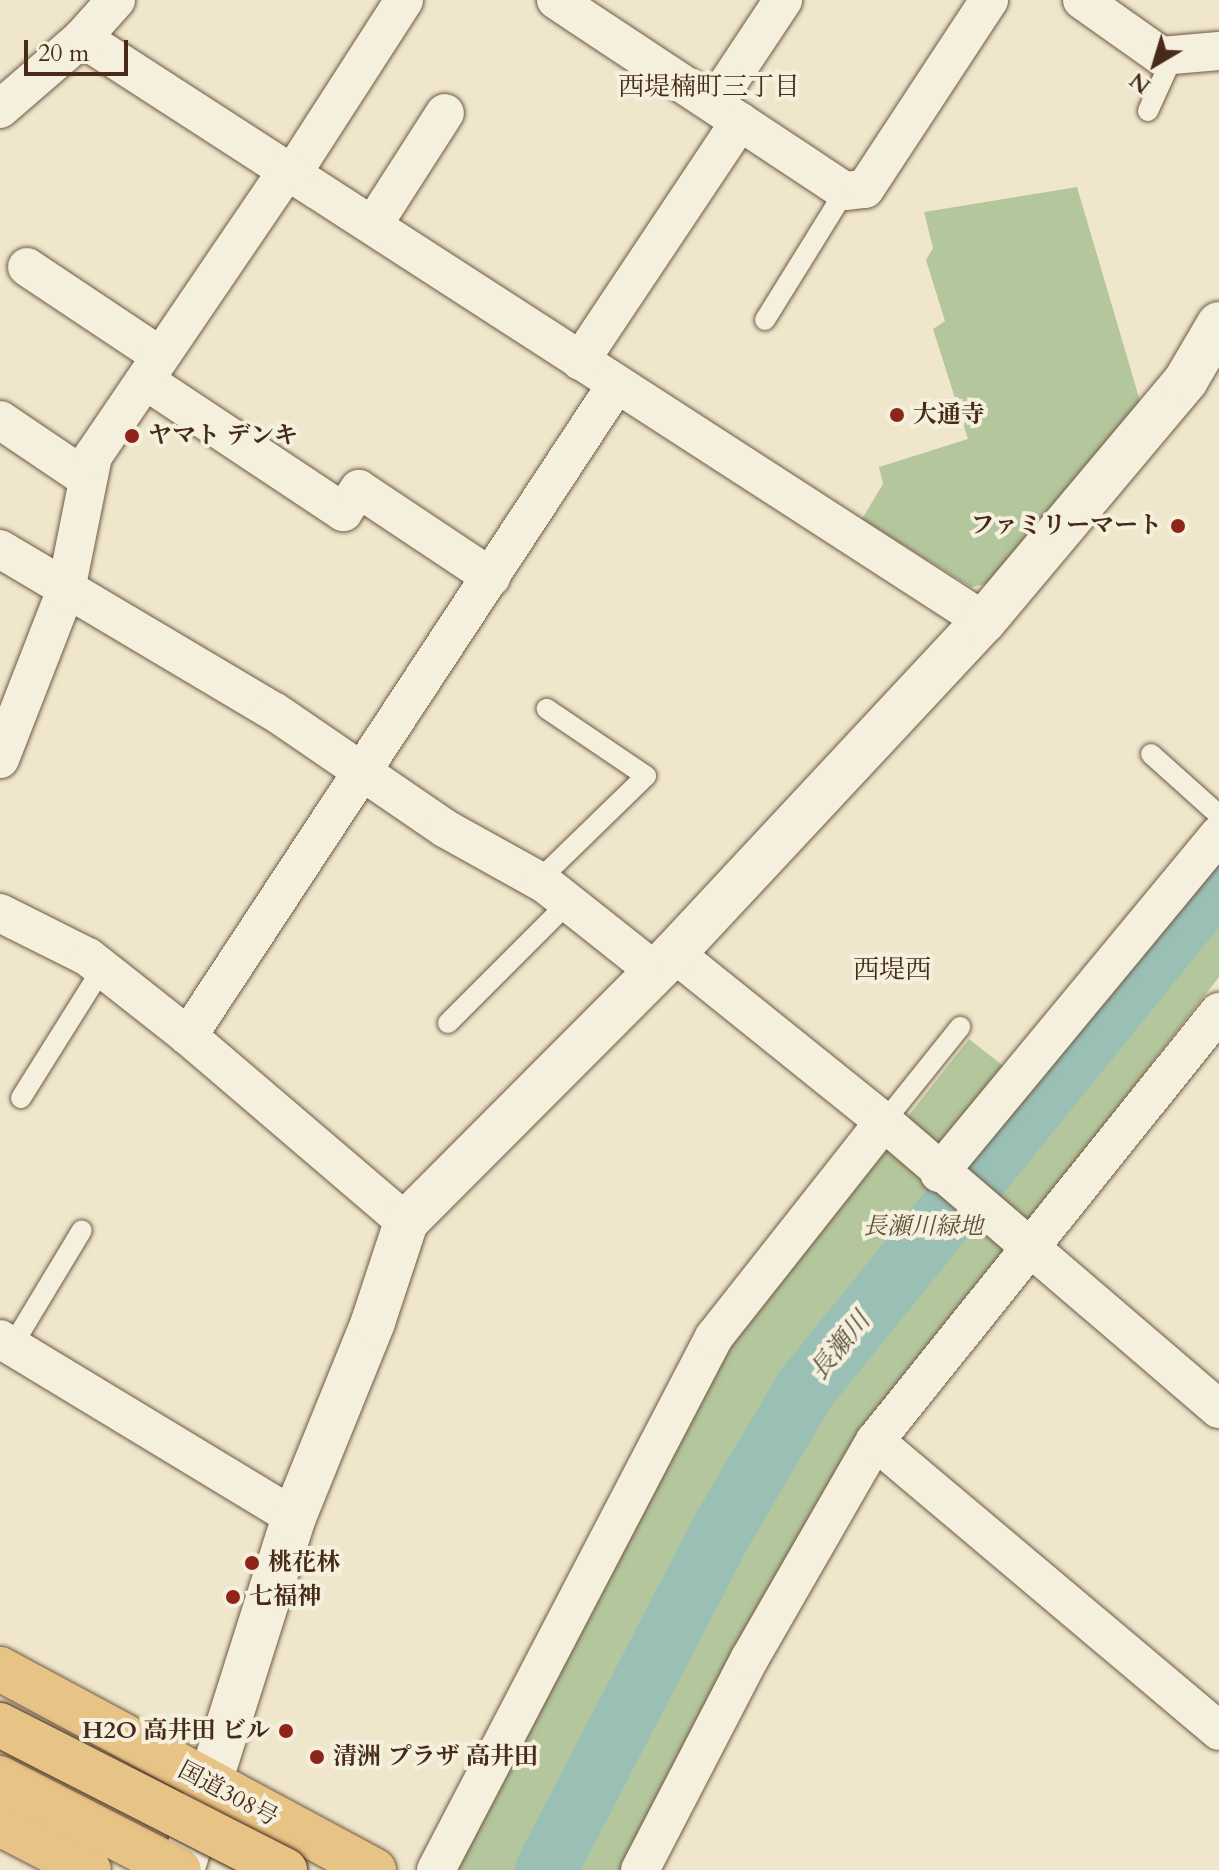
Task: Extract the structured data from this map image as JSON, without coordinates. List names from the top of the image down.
{
  "streets": {
    "highway": ["国道308号"]
  },
  "districts": ["西堤楠町三丁目", "西堤西"],
  "water": ["長瀬川"],
  "parks": ["長瀬川緑地"],
  "places": [
    "大通寺",
    "ヤマト デンキ",
    "ファミリーマート",
    "桃花林",
    "七福神",
    "H2O 高井田 ビル",
    "清洲 プラザ 高井田"
  ],
  "scale_bar": "20 m",
  "north": "bottom left"
}
